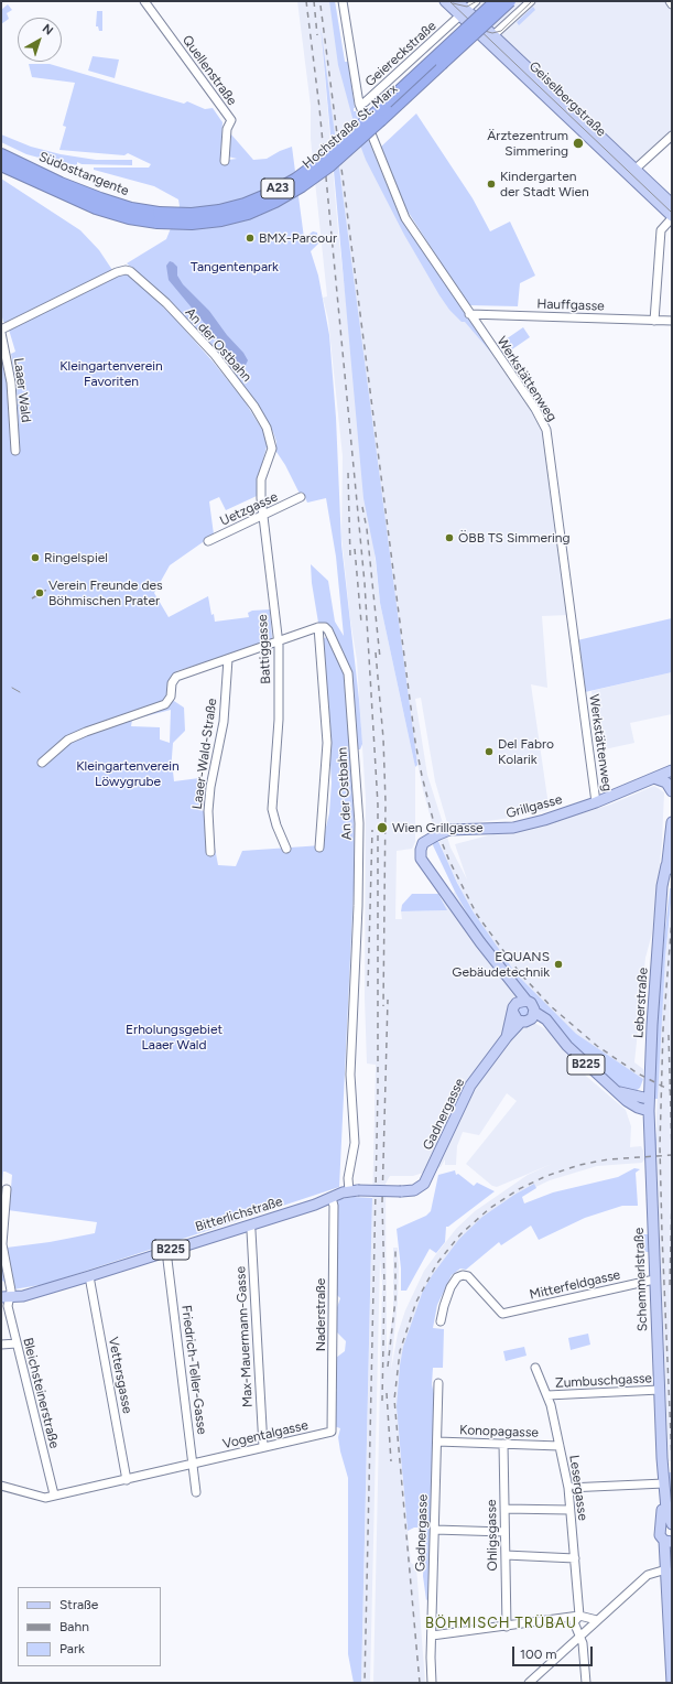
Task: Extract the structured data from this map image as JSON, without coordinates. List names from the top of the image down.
{
  "streets": {
    "highway": ["Hochstraße St. Marx", "Südosttangente", "A23"],
    "main road": [
      "Geiselbergstraße",
      "Grillgasse",
      "Leberstraße",
      "B225",
      "Gadnergasse",
      "Bitterlichstraße",
      "Schemmerlstraße"
    ],
    "street": [
      "Geiereckstraße",
      "Quellenstraße",
      "Hauffgasse",
      "An der Ostbahn",
      "Werkstättenweg",
      "Laaer Wald",
      "Uetzgasse",
      "Battiggasse",
      "Laaer-Wald-Straße",
      "Mitterfeldgasse",
      "Naderstraße",
      "Max-Mauermann-Gasse",
      "Friedrich-Teller-Gasse",
      "Vettersgasse",
      "Zumbuschgasse",
      "Bleichsteinerstraße",
      "Konopagasse",
      "Vogentalgasse",
      "Lesergasse",
      "Ohligsgasse"
    ]
  },
  "crossings": [
    ["Geiereckstraße", "Geiselbergstraße"],
    ["Geiereckstraße", "Werkstättenweg"],
    ["Hochstraße St. Marx", "Südosttangente"],
    ["Hauffgasse", "Werkstättenweg"],
    ["An der Ostbahn", "Battiggasse"],
    ["An der Ostbahn", "Gadnergasse"],
    ["An der Ostbahn", "Bitterlichstraße"],
    ["Werkstättenweg", "Grillgasse"],
    ["Uetzgasse", "Battiggasse"],
    ["Grillgasse", "B225"],
    ["Leberstraße", "B225"],
    ["Leberstraße", "Schemmerlstraße"],
    ["B225", "Gadnergasse"],
    ["B225", "Schemmerlstraße"],
    ["Gadnergasse", "Bitterlichstraße"],
    ["Gadnergasse", "Konopagasse"],
    ["Bitterlichstraße", "Naderstraße"],
    ["Bitterlichstraße", "Max-Mauermann-Gasse"],
    ["Bitterlichstraße", "Friedrich-Teller-Gasse"],
    ["Bitterlichstraße", "Vettersgasse"],
    ["Bitterlichstraße", "Bleichsteinerstraße"],
    ["Schemmerlstraße", "Mitterfeldgasse"],
    ["Schemmerlstraße", "Zumbuschgasse"],
    ["Naderstraße", "Vogentalgasse"],
    ["Max-Mauermann-Gasse", "Vogentalgasse"],
    ["Friedrich-Teller-Gasse", "Vogentalgasse"],
    ["Vettersgasse", "Vogentalgasse"],
    ["Zumbuschgasse", "Lesergasse"],
    ["Bleichsteinerstraße", "Vogentalgasse"],
    ["Konopagasse", "Lesergasse"],
    ["Konopagasse", "Ohligsgasse"]
  ],
  "districts": ["BÖHMISCH TRÜBAU"],
  "parks": [
    "Tangentenpark",
    "Kleingartenverein Favoriten",
    "Kleingartenverein Löwygrube",
    "Erholungsgebiet Laaer Wald"
  ],
  "places": [
    "Ärztezentrum Simmering",
    "Kindergarten der Stadt Wien",
    "BMX-Parcour",
    "ÖBB TS Simmering",
    "Ringelspiel",
    "Verein Freunde des Böhmischen Prater",
    "Del Fabro Kolarik",
    "Wien Grillgasse",
    "EQUANS Gebäudetechnik"
  ],
  "legend": ["Straße", "Bahn", "Park"],
  "scale_bar": "100 m",
  "north": "top right"
}
